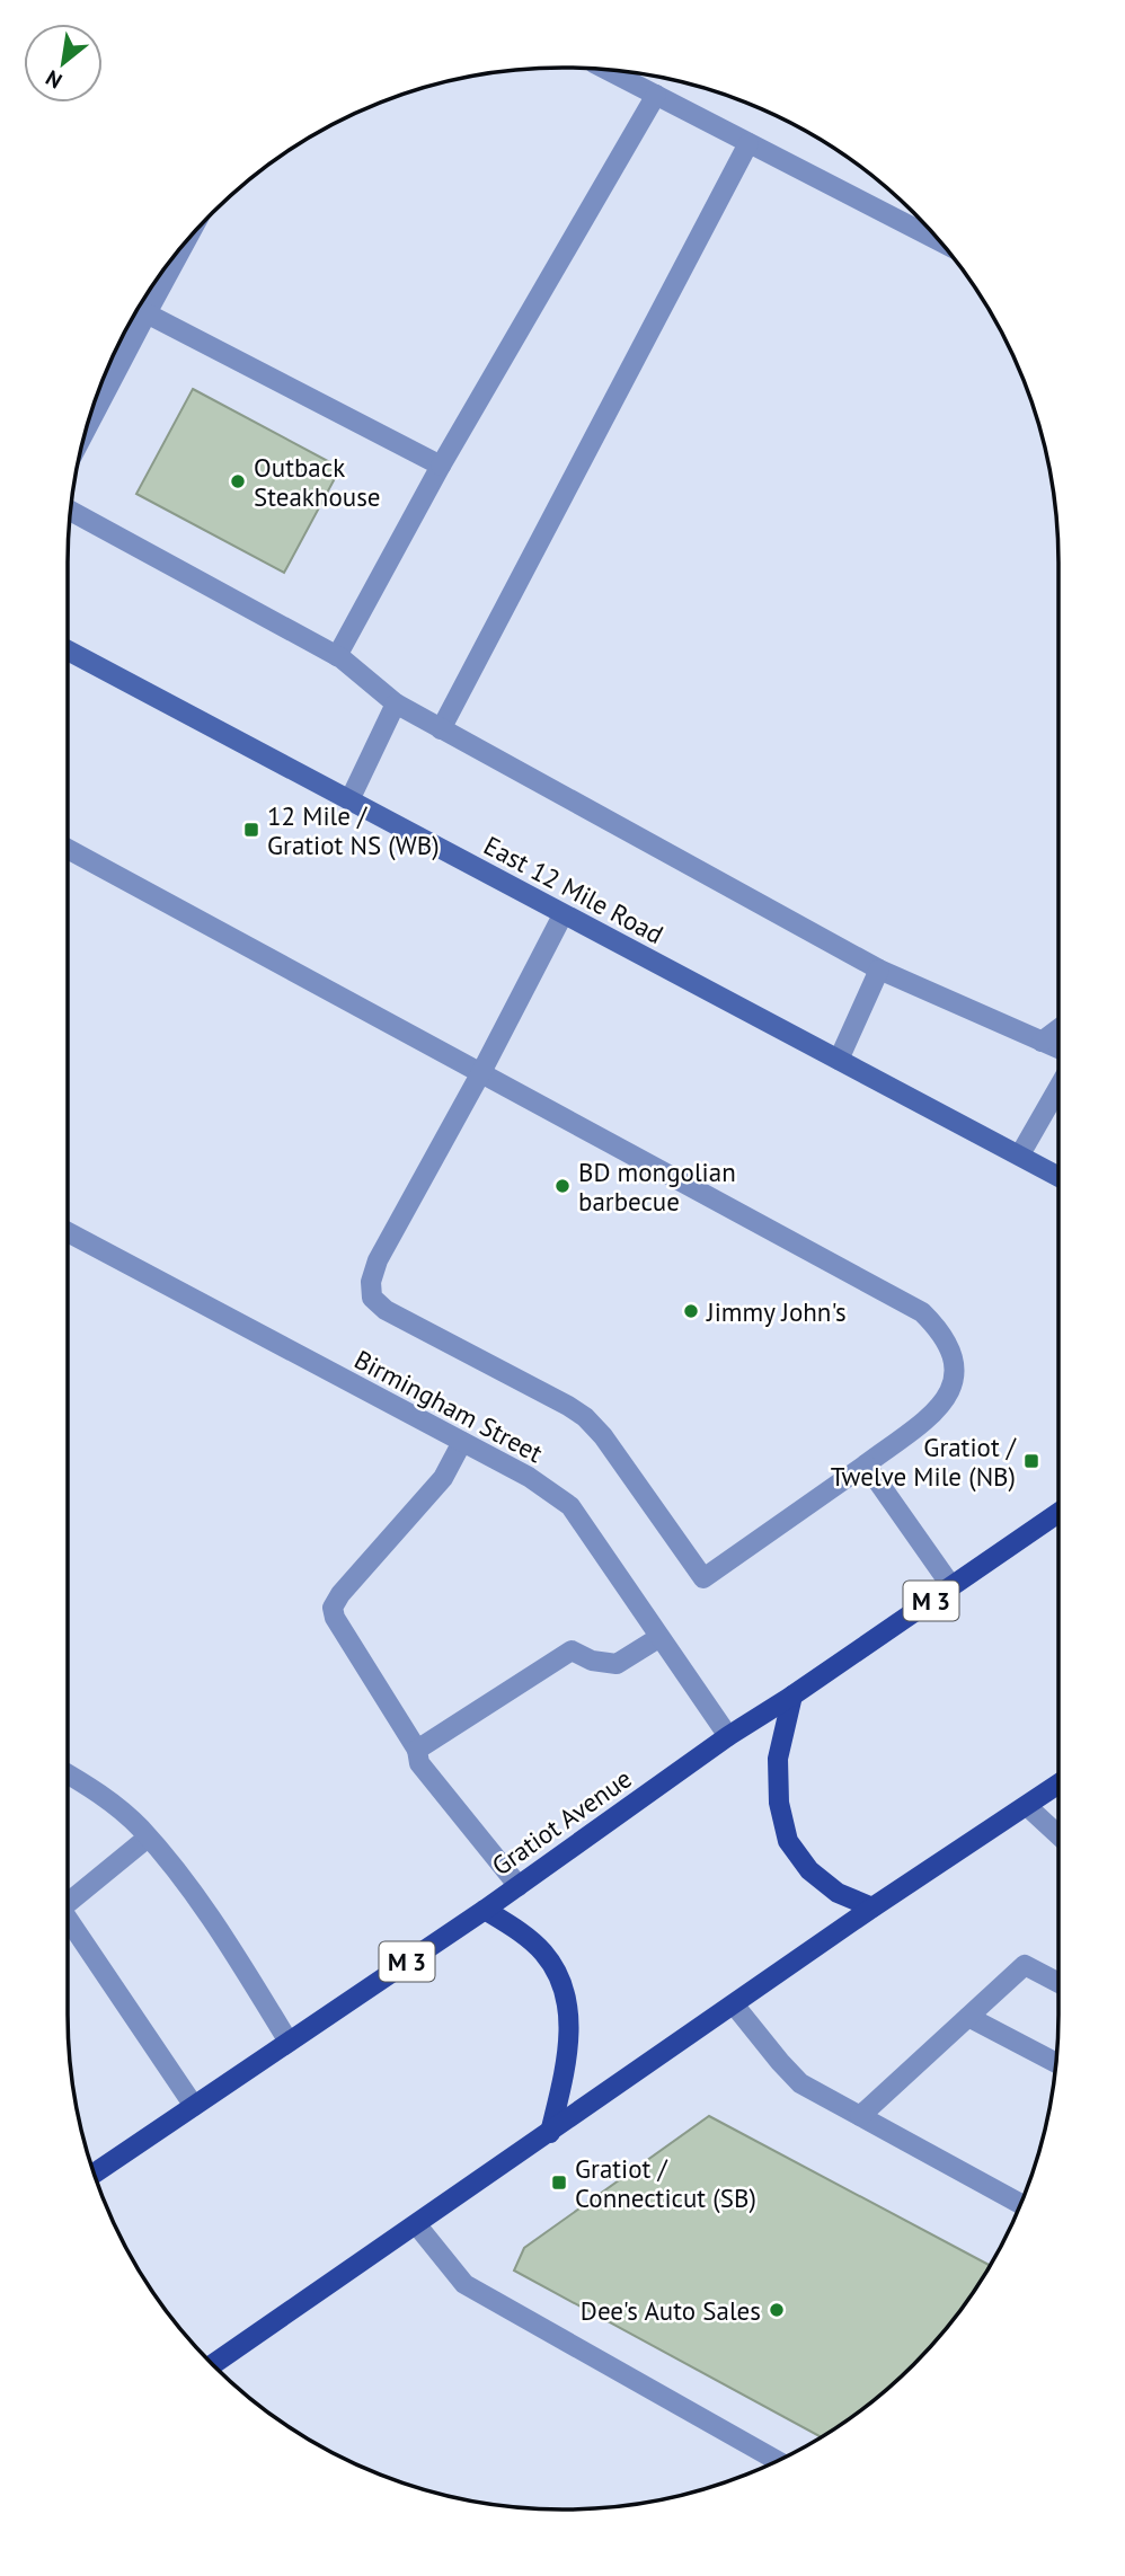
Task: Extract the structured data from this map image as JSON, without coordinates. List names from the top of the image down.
{
  "streets": {
    "main road": ["East 12 Mile Road", "M 3", "Gratiot Avenue"],
    "street": ["Birmingham Street"]
  },
  "crossings": [
    ["Birmingham Street", "Gratiot Avenue"]
  ],
  "places": {
    "other": [
      "Outback Steakhouse",
      "BD mongolian barbecue",
      "Jimmy John's",
      "Dee's Auto Sales"
    ],
    "transit": ["12 Mile / Gratiot NS (WB)", "Gratiot / Twelve Mile (NB)", "Gratiot / Connecticut (SB)"]
  },
  "north": "bottom left"
}
